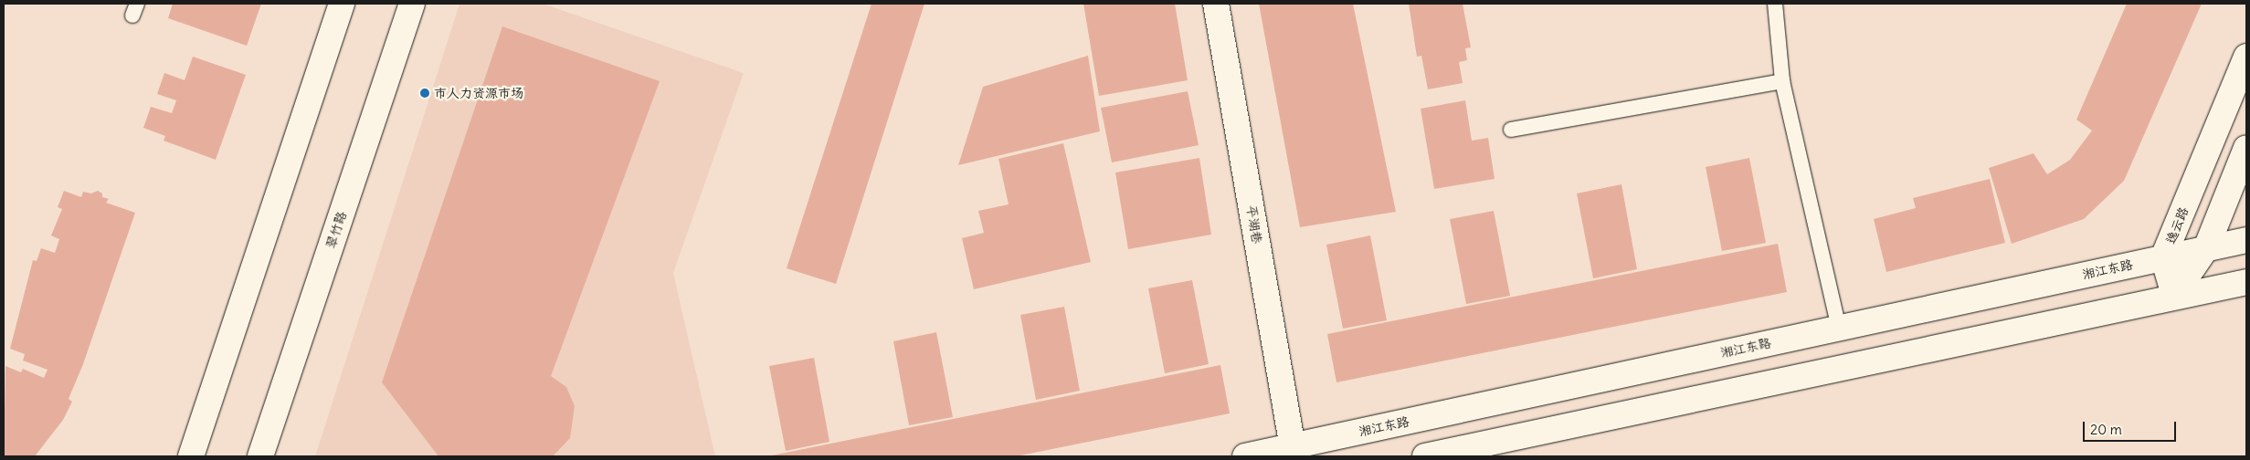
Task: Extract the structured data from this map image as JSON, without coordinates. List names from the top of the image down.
{
  "streets": {
    "main road": [
      "平湖巷",
      "逸云路",
      "翠竹路",
      "湘江东路"
    ]
  },
  "crossings": [
    ["平湖巷", "湘江东路"],
    ["逸云路", "湘江东路"]
  ],
  "places": ["市人力资源市场"],
  "scale_bar": "20 m"
}
